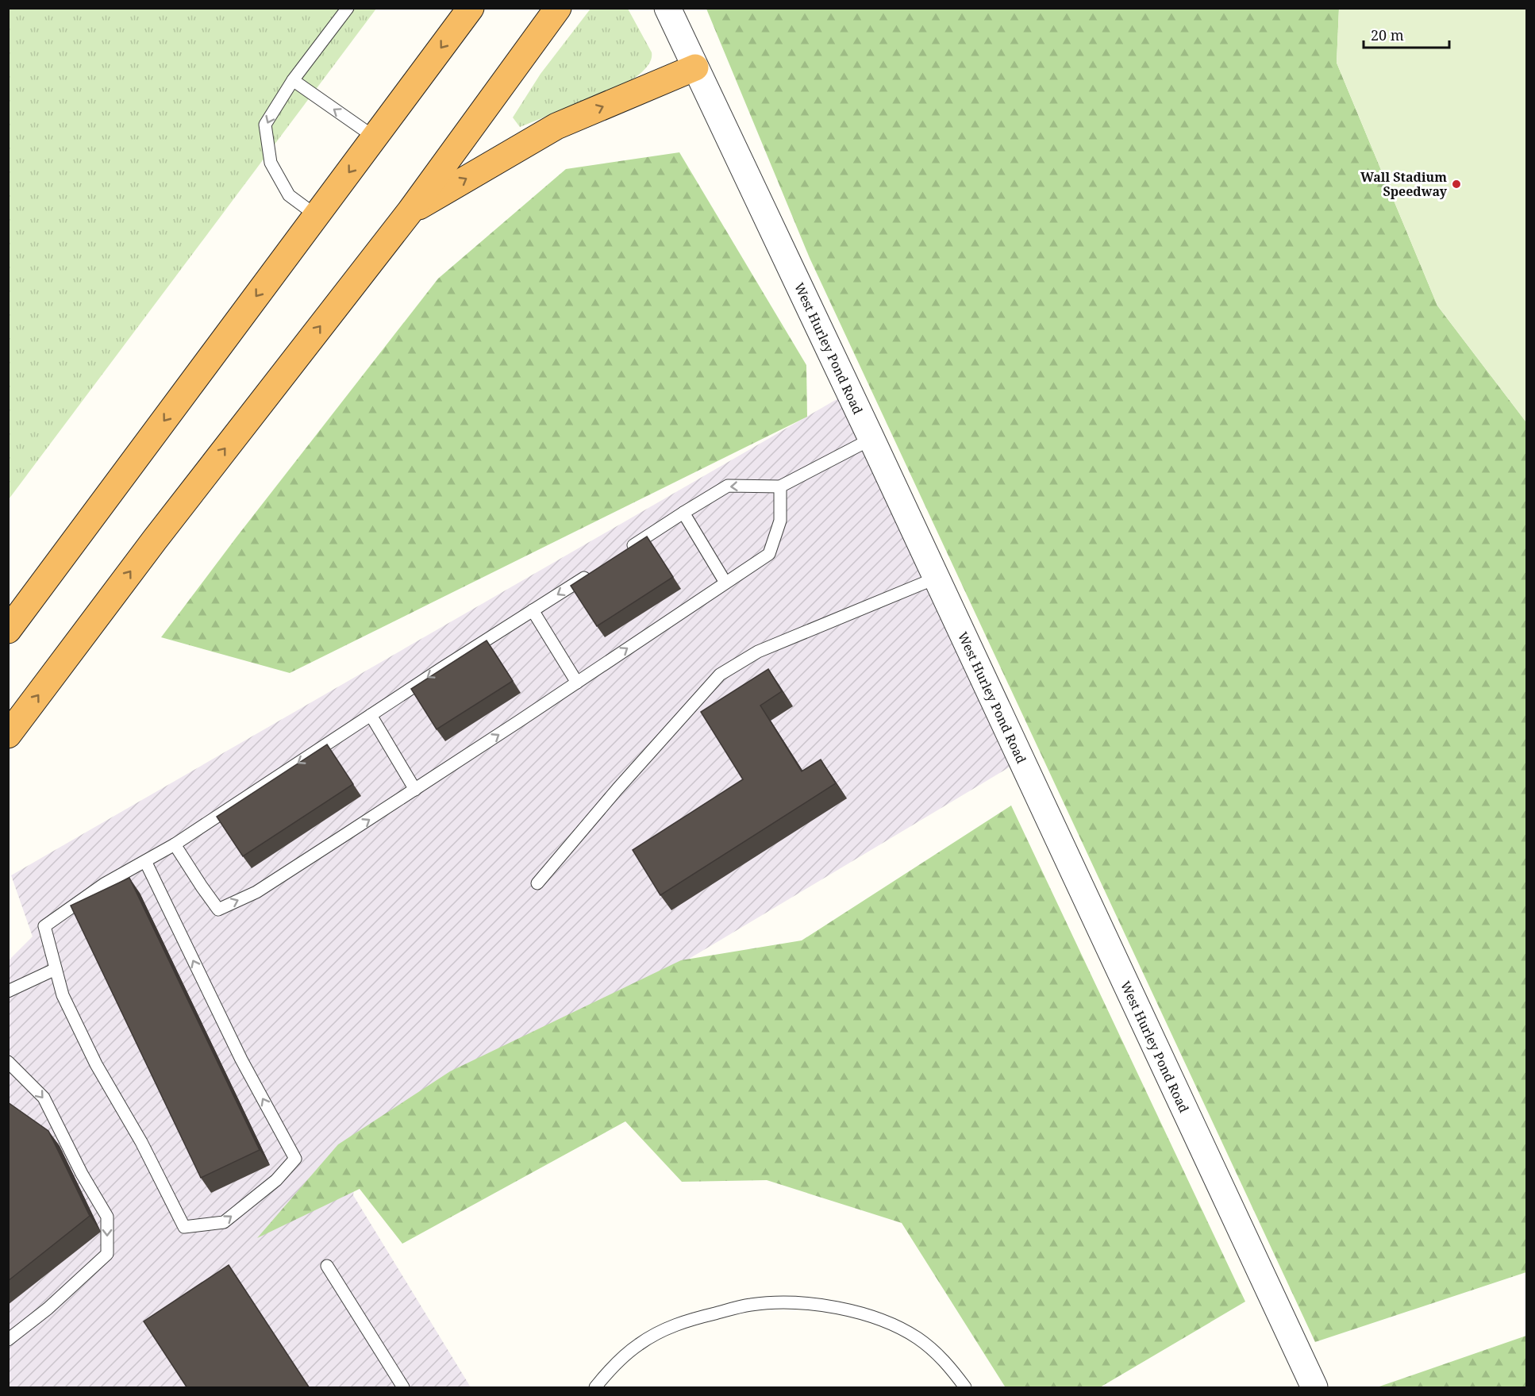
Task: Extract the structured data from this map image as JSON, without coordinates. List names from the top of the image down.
{
  "streets": {
    "street": ["West Hurley Pond Road"]
  },
  "places": ["Wall Stadium Speedway"],
  "scale_bar": "20 m"
}
